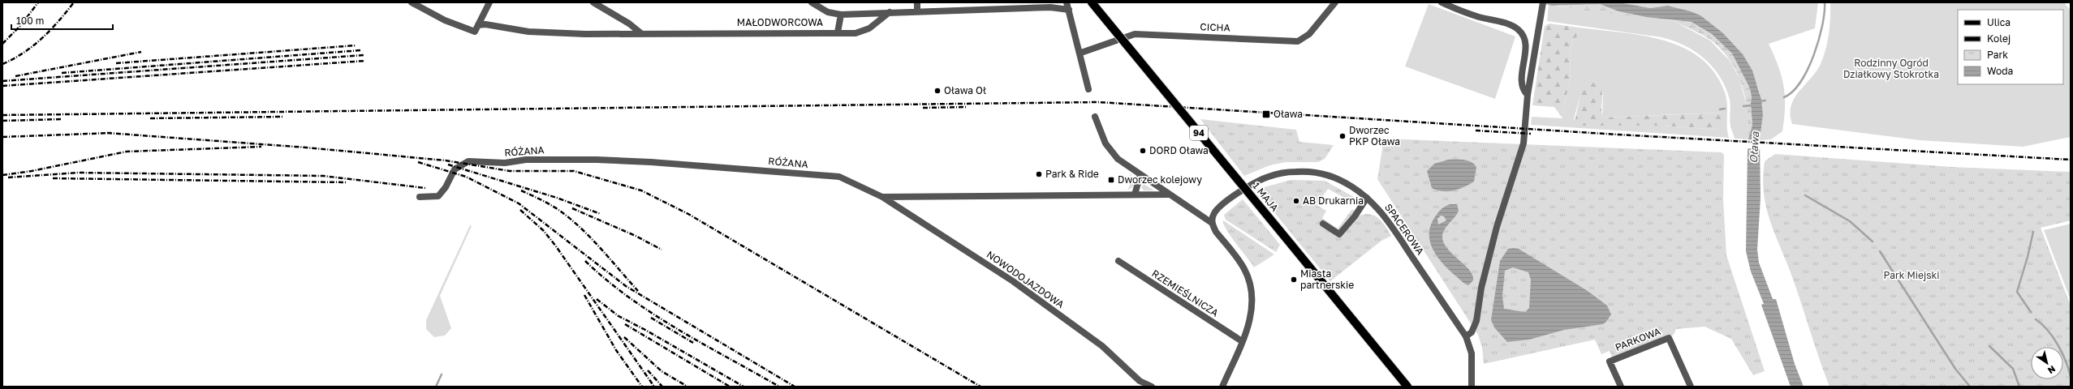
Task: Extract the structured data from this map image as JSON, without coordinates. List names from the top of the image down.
{
  "streets": {
    "main road": ["94", "1 MAJA"],
    "street": [
      "MAŁODWORCOWA",
      "CICHA",
      "RÓŻANA",
      "SPACEROWA",
      "NOWODOJAZDOWA",
      "RZEMIEŚLNICZA",
      "PARKOWA"
    ]
  },
  "crossings": [
    ["RÓŻANA", "NOWODOJAZDOWA"]
  ],
  "water": ["Oława"],
  "parks": ["Rodzinny Ogród Działkowy Stokrotka", "Park Miejski"],
  "places": {
    "other": [
      "Oława Oł",
      "Dworzec PKP Oława",
      "DORD Oława",
      "Park & Ride",
      "AB Drukarnia",
      "Miasta partnerskie"
    ],
    "transit": ["Oława", "Dworzec kolejowy"]
  },
  "legend": [
    "Ulica",
    "Kolej",
    "Park",
    "Woda"
  ],
  "scale_bar": "100 m",
  "north": "bottom right"
}
